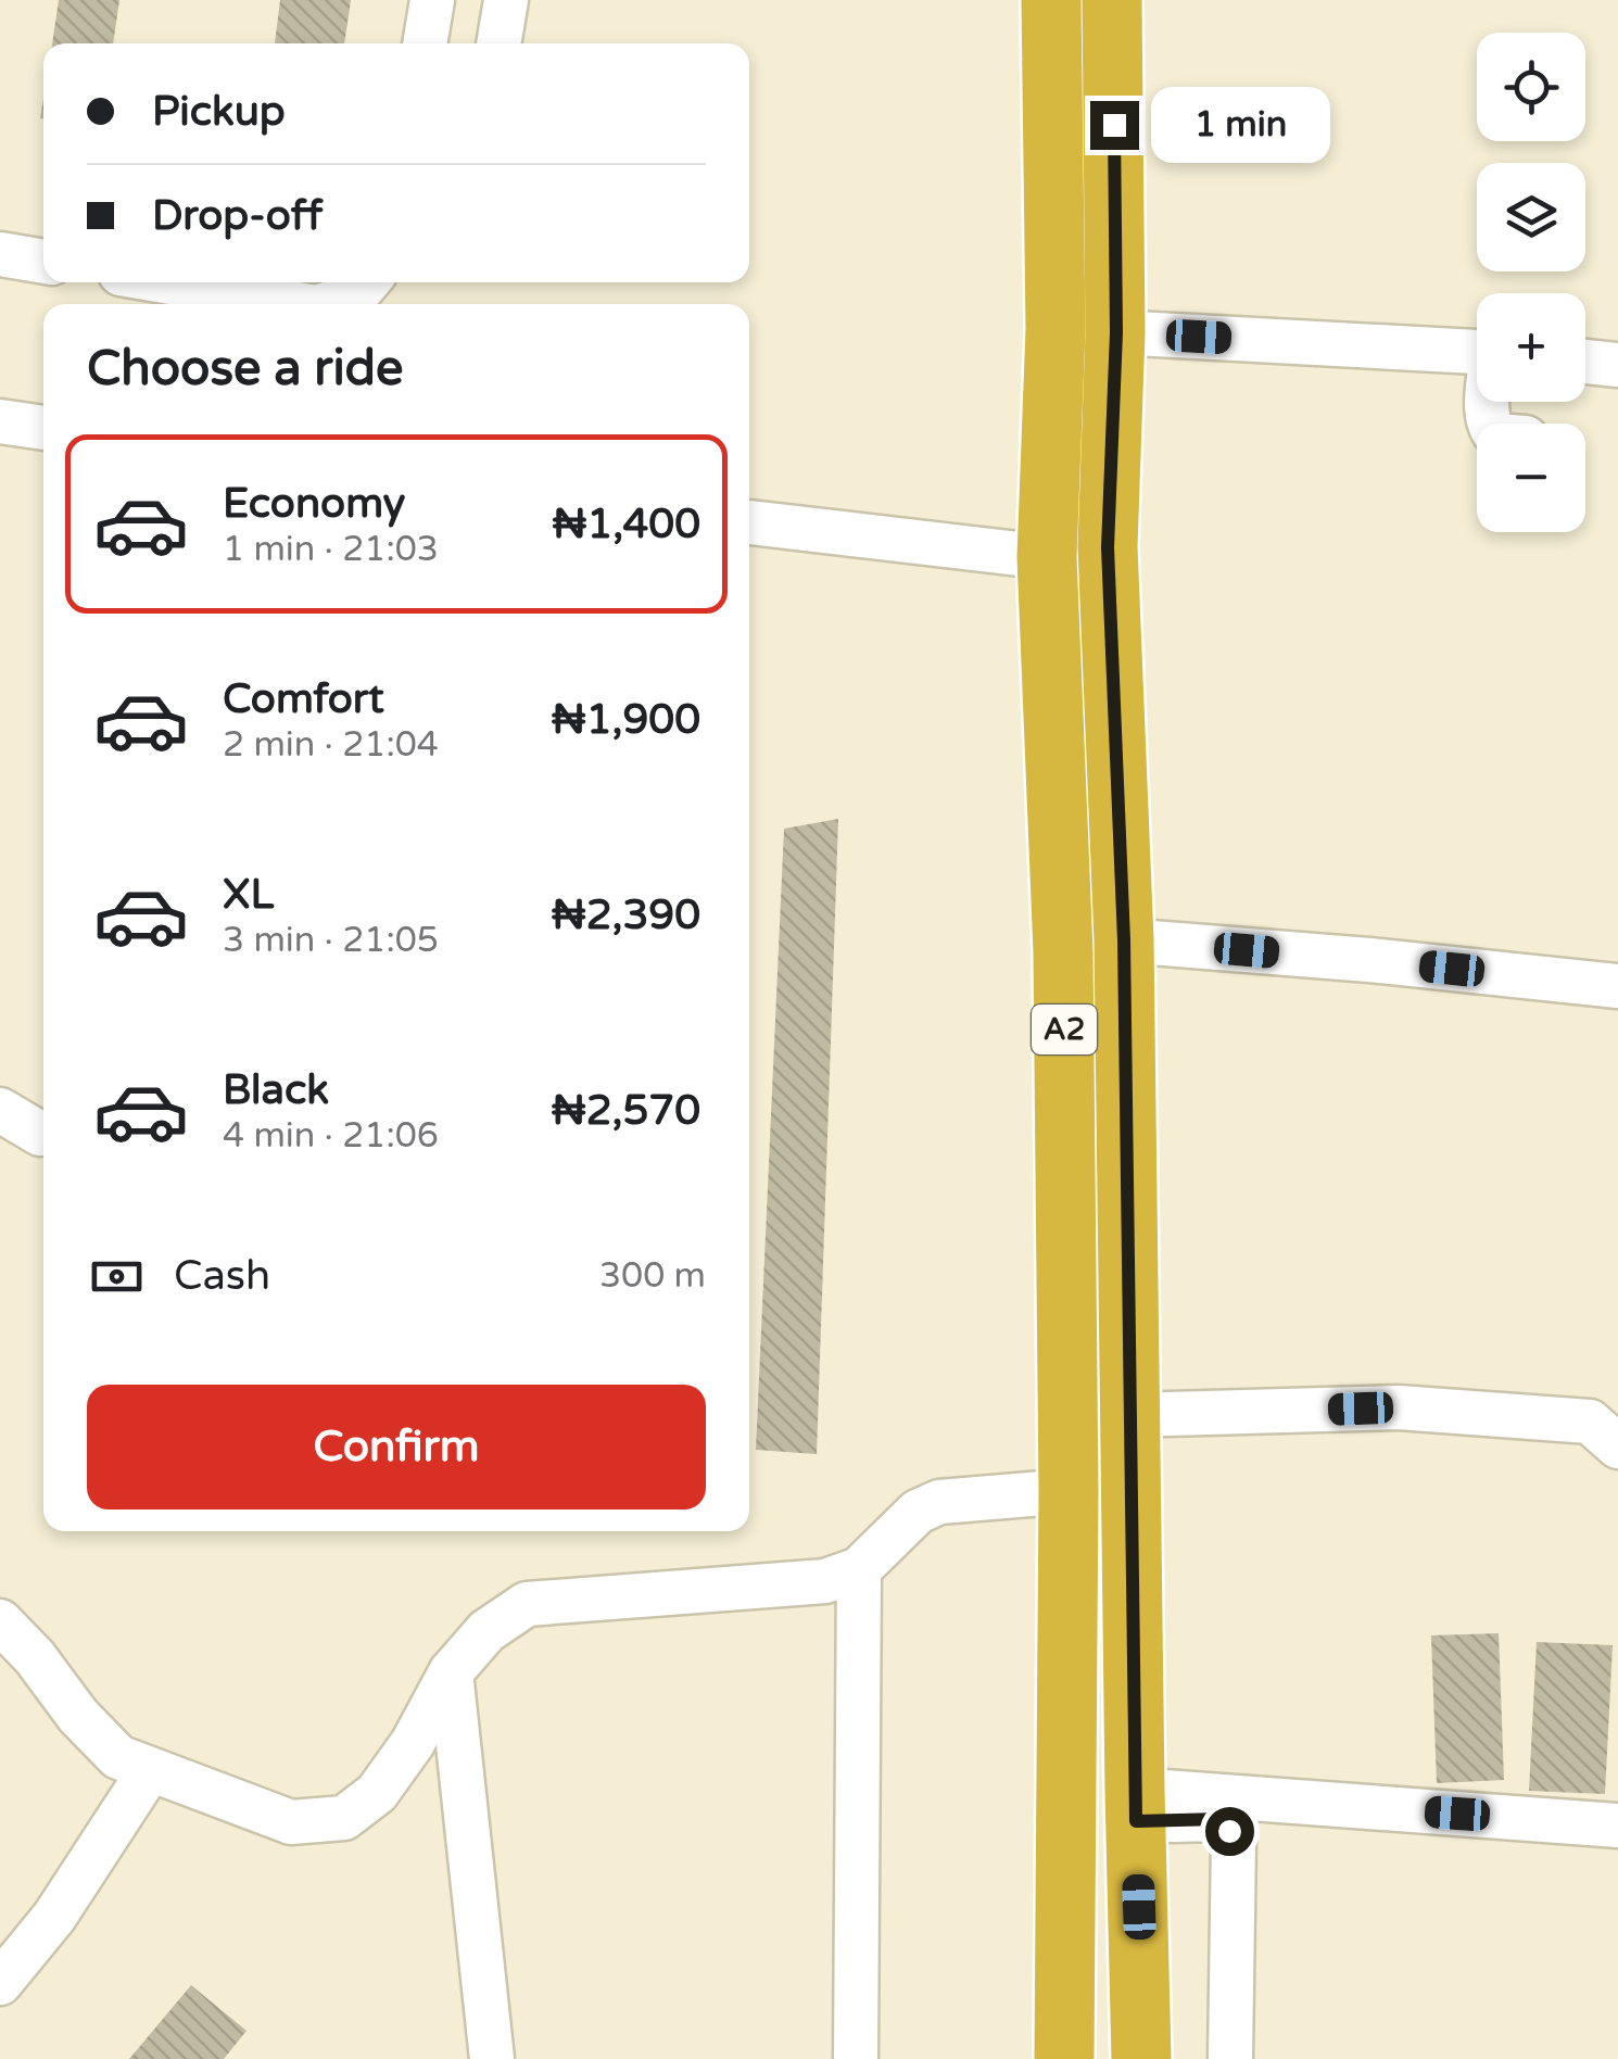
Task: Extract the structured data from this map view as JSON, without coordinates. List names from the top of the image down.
{
  "streets": {
    "highway": ["A2"]
  },
  "page": {
    "map_buttons": ["+", "−"],
    "banner": ["Pickup", "Drop-off"],
    "bubble": "1 min",
    "heading": "Choose a ride",
    "list": [
      {
        "name": "Economy",
        "note": "1 min · 21:03",
        "value": "₦1,400"
      },
      {
        "name": "Comfort",
        "note": "2 min · 21:04",
        "value": "₦1,900"
      },
      {
        "name": "XL",
        "note": "3 min · 21:05",
        "value": "₦2,390"
      },
      {
        "name": "Black",
        "note": "4 min · 21:06",
        "value": "₦2,570"
      }
    ],
    "pay": ["Cash", "300 m"],
    "buttons": "Confirm"
  }
}
